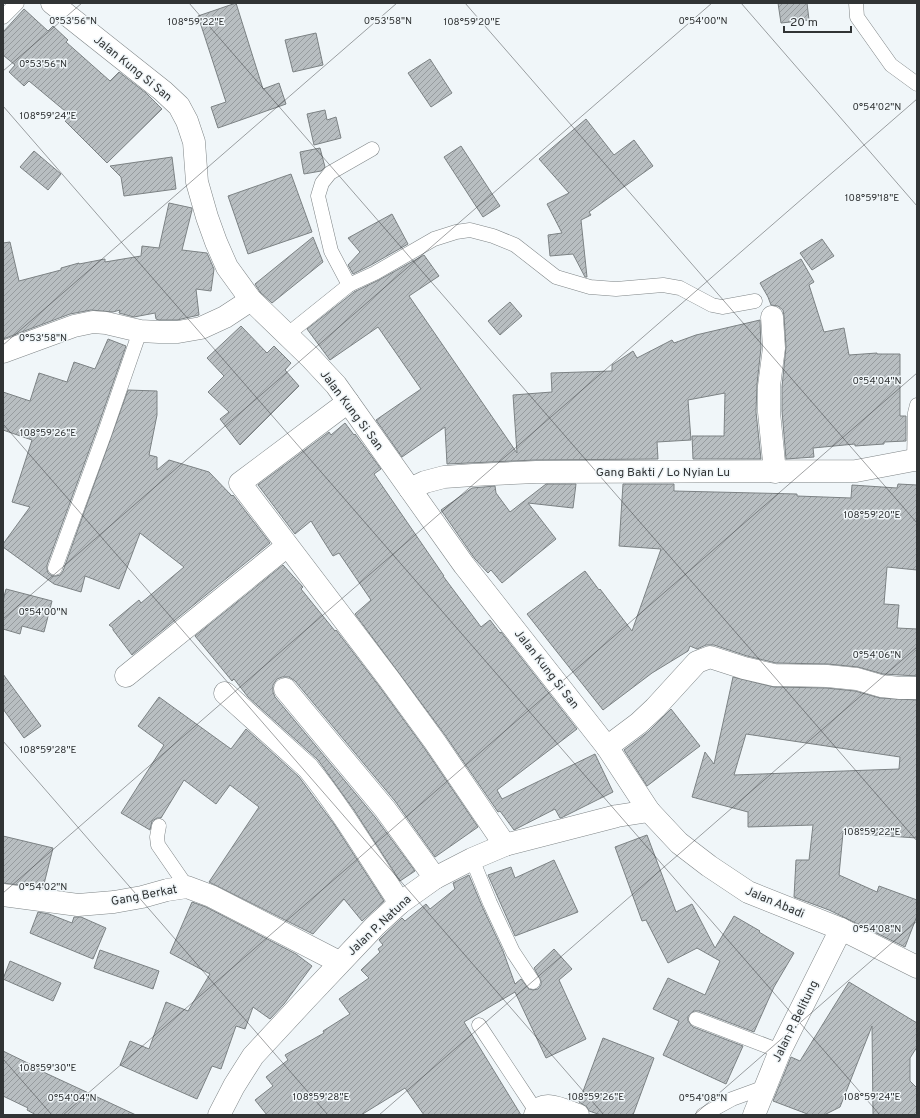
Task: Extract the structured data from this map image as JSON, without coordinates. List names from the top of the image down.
{
  "streets": {
    "street": [
      "Jalan Kung Si San",
      "Gang Bakti / Lo Nyian Lu",
      "Gang Berkat",
      "Jalan Abadi",
      "Jalan P. Natuna",
      "Jalan P. Belitung"
    ]
  },
  "crossings": [
    ["Jalan Kung Si San", "Gang Bakti / Lo Nyian Lu"],
    ["Jalan Kung Si San", "Jalan Abadi"],
    ["Jalan Kung Si San", "Jalan P. Natuna"],
    ["Gang Berkat", "Jalan P. Natuna"],
    ["Jalan Abadi", "Jalan P. Natuna"],
    ["Jalan Abadi", "Jalan P. Belitung"]
  ],
  "scale_bar": "20 m",
  "coordinates": [
    "0°53'56\"N",
    "0°53'58\"N",
    "0°54'00\"N",
    "108°59'22\"E",
    "108°59'20\"E",
    "0°54'02\"N",
    "108°59'24\"E",
    "108°59'18\"E",
    "0°54'04\"N",
    "108°59'26\"E",
    "0°54'06\"N",
    "108°59'28\"E",
    "0°54'08\"N",
    "108°59'30\"E"
  ]
}
